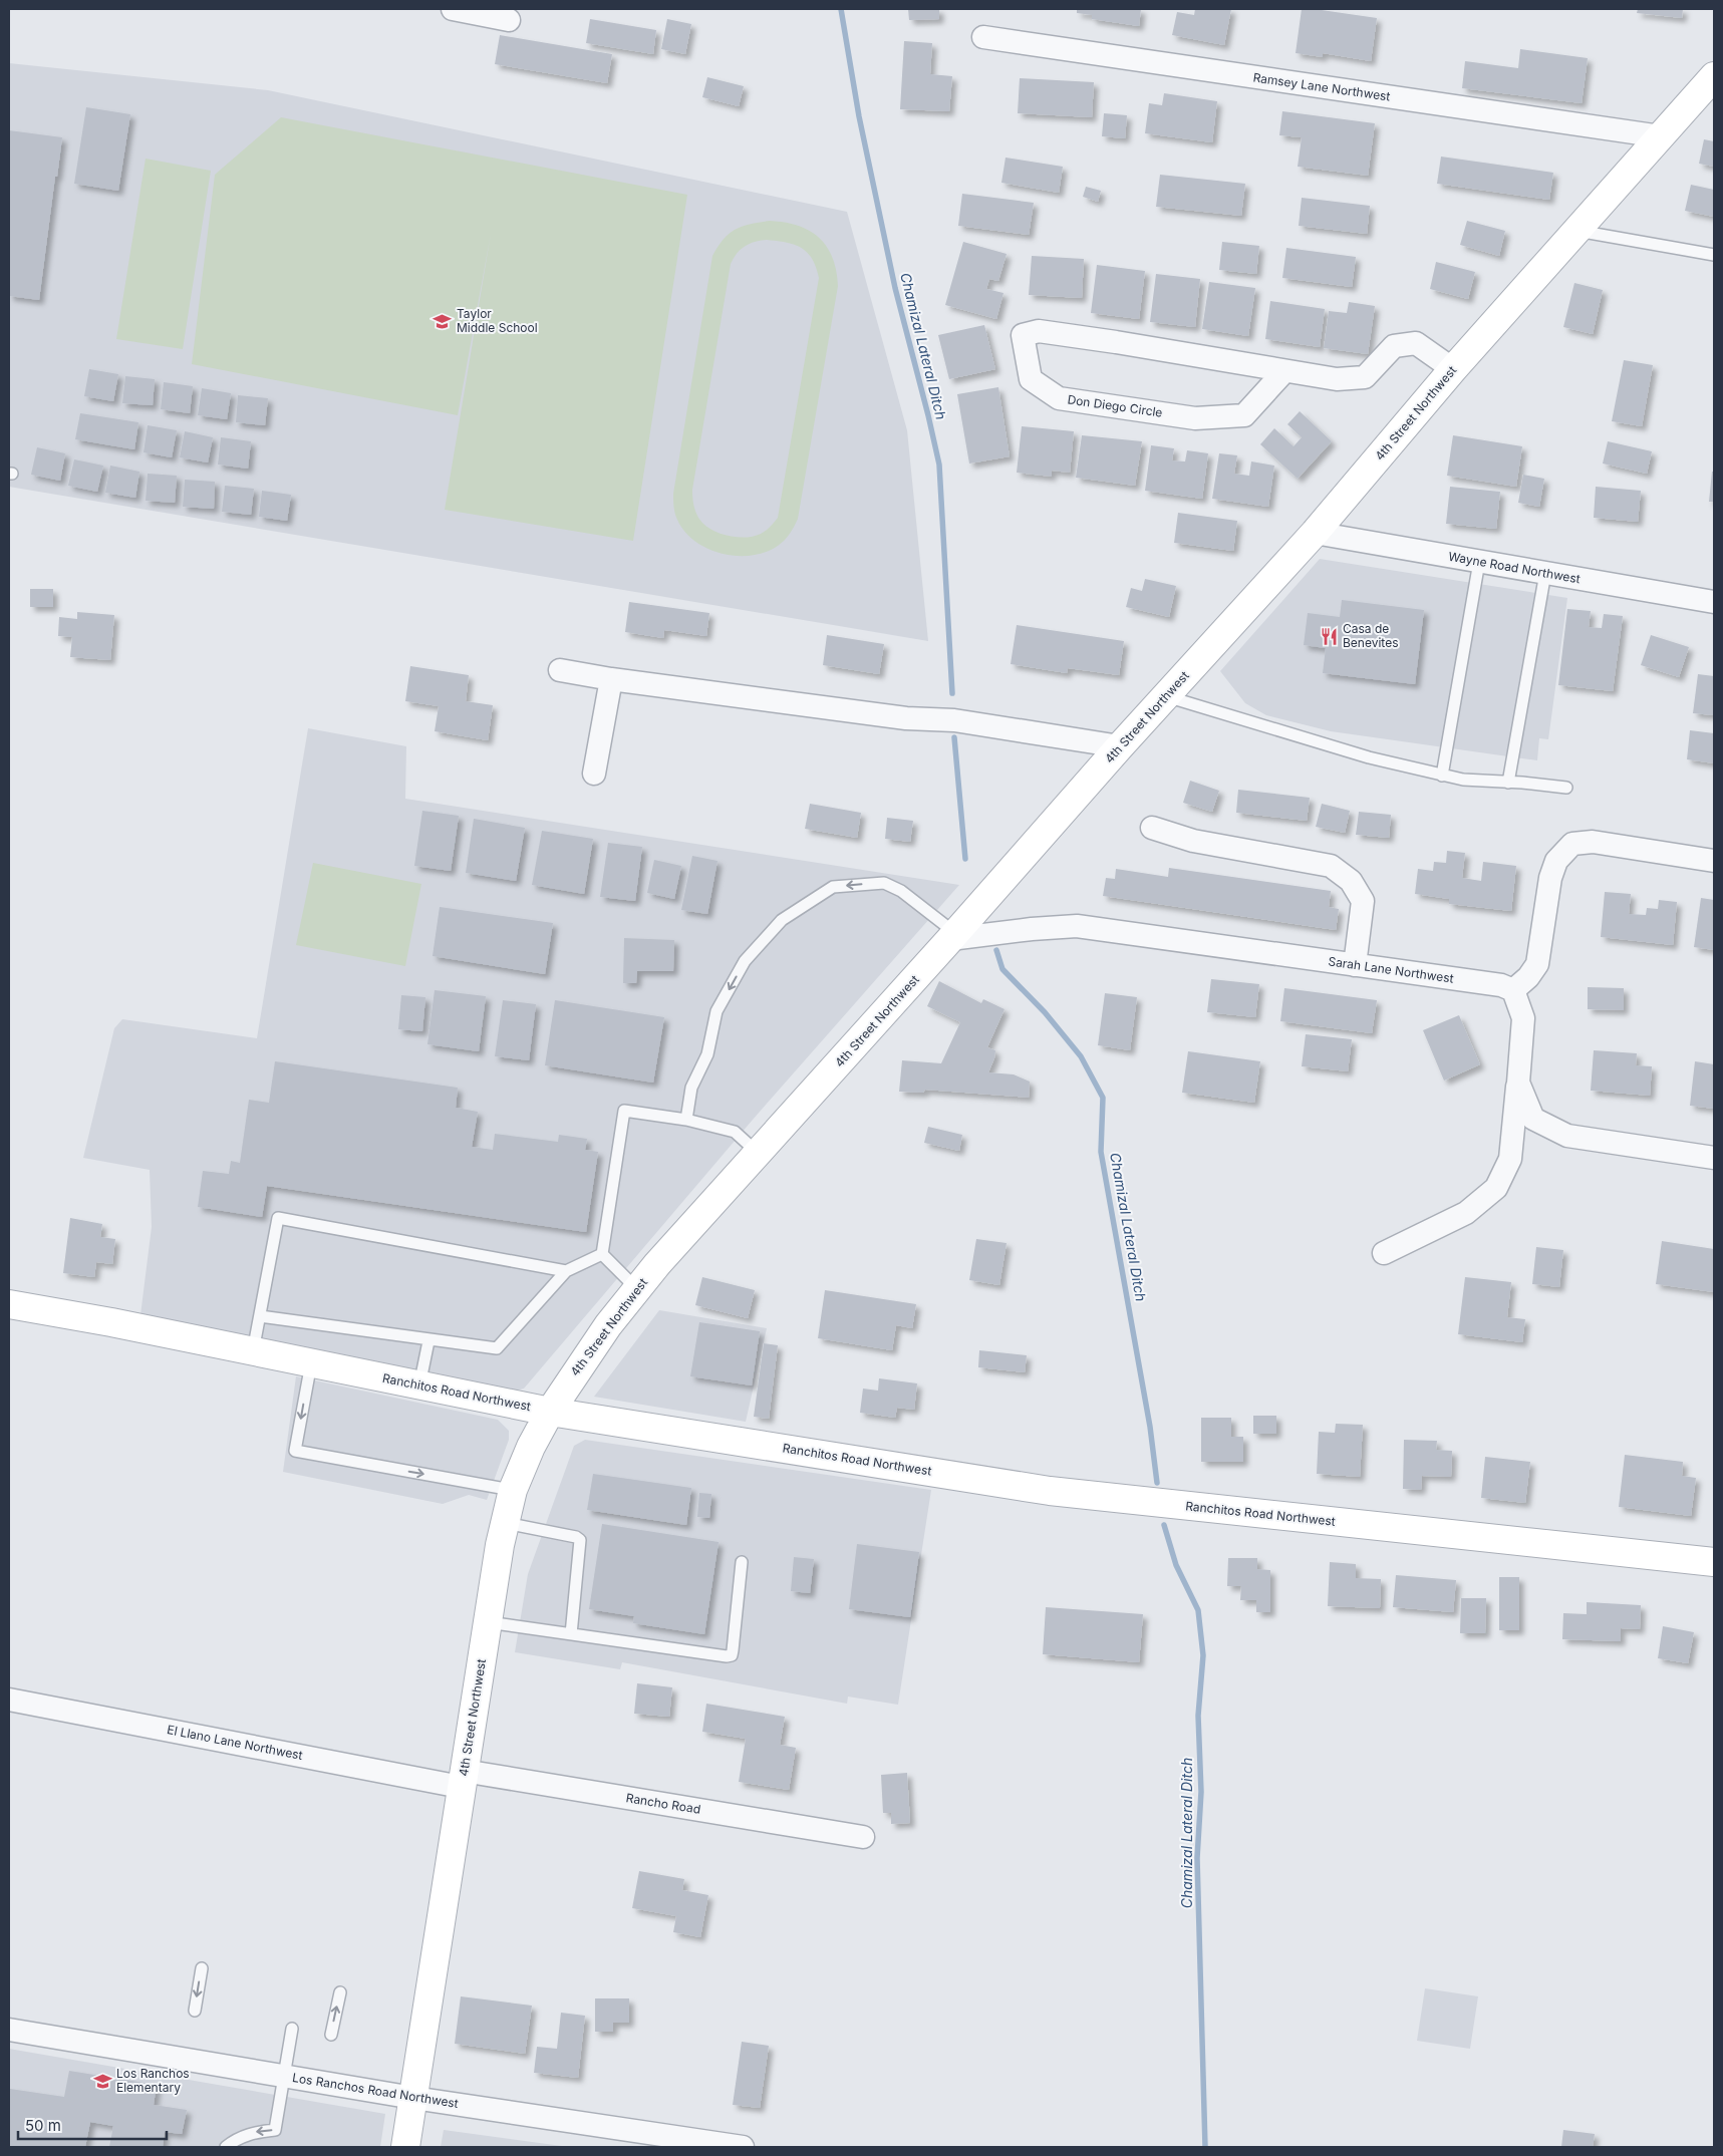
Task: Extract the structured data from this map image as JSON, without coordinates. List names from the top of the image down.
{
  "streets": {
    "main road": ["4th Street Northwest", "Ranchitos Road Northwest"],
    "street": [
      "Ramsey Lane Northwest",
      "Don Diego Circle",
      "Wayne Road Northwest",
      "Sarah Lane Northwest",
      "El Llano Lane Northwest",
      "Rancho Road",
      "Los Ranchos Road Northwest"
    ]
  },
  "crossings": [
    ["Ramsey Lane Northwest", "4th Street Northwest"],
    ["Don Diego Circle", "4th Street Northwest"],
    ["4th Street Northwest", "Wayne Road Northwest"],
    ["4th Street Northwest", "Sarah Lane Northwest"],
    ["4th Street Northwest", "Ranchitos Road Northwest"],
    ["4th Street Northwest", "El Llano Lane Northwest"],
    ["4th Street Northwest", "Rancho Road"],
    ["4th Street Northwest", "Los Ranchos Road Northwest"],
    ["El Llano Lane Northwest", "Rancho Road"]
  ],
  "water": ["Chamizal Lateral Ditch"],
  "places": {
    "school or university": ["Taylor Middle School", "Los Ranchos Elementary"],
    "restaurant": ["Casa de Benevites"]
  },
  "scale_bar": "50 m"
}
